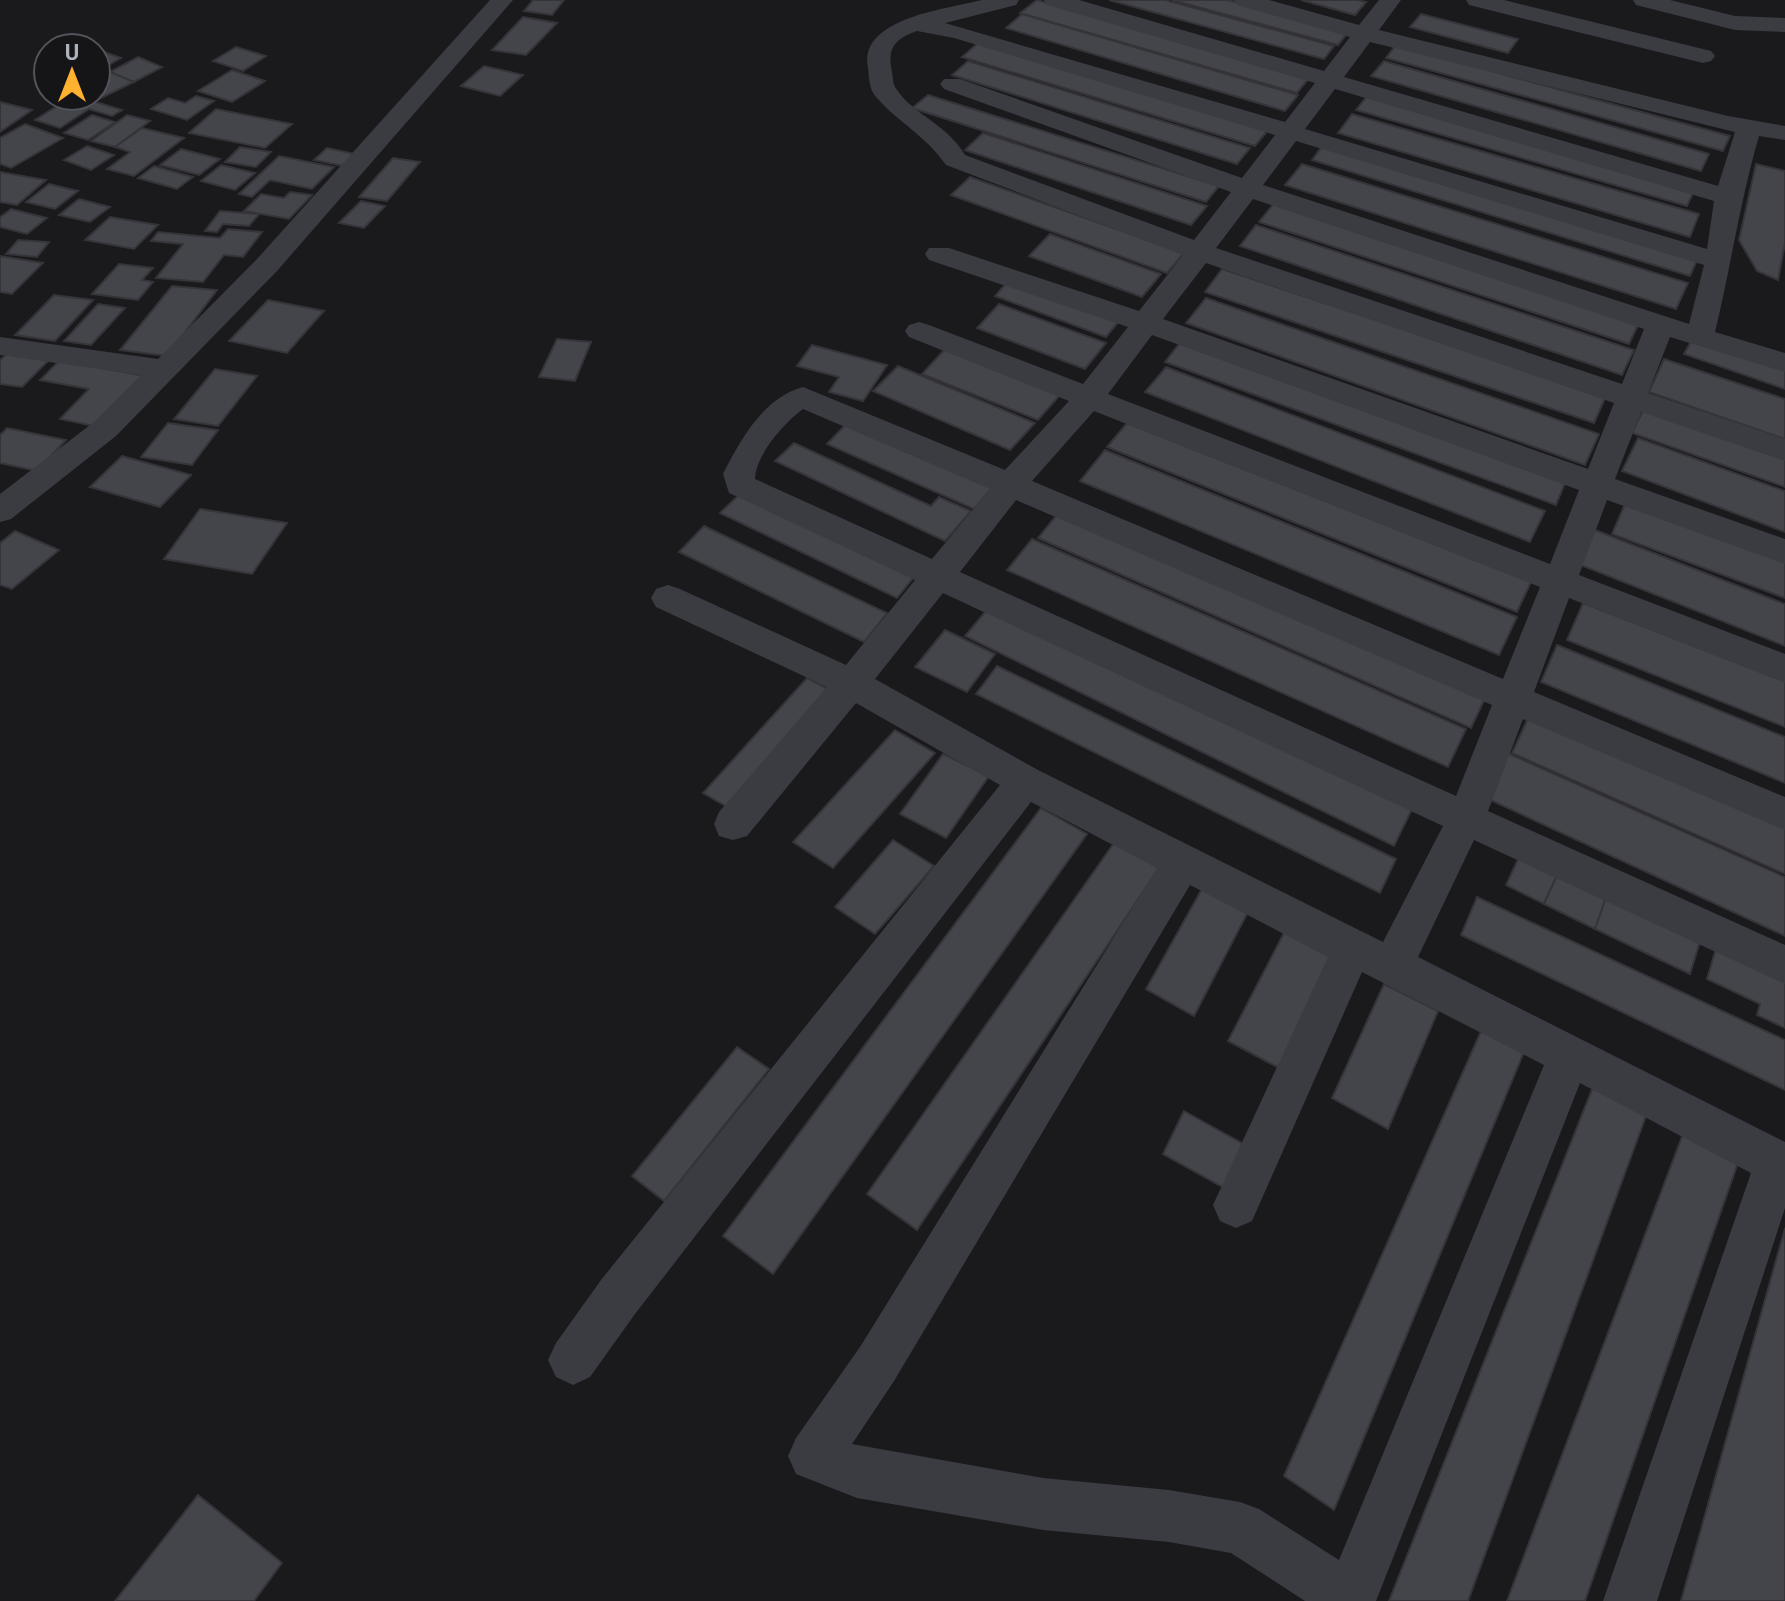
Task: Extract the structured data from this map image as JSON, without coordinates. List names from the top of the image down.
{
  "north": "top"
}
